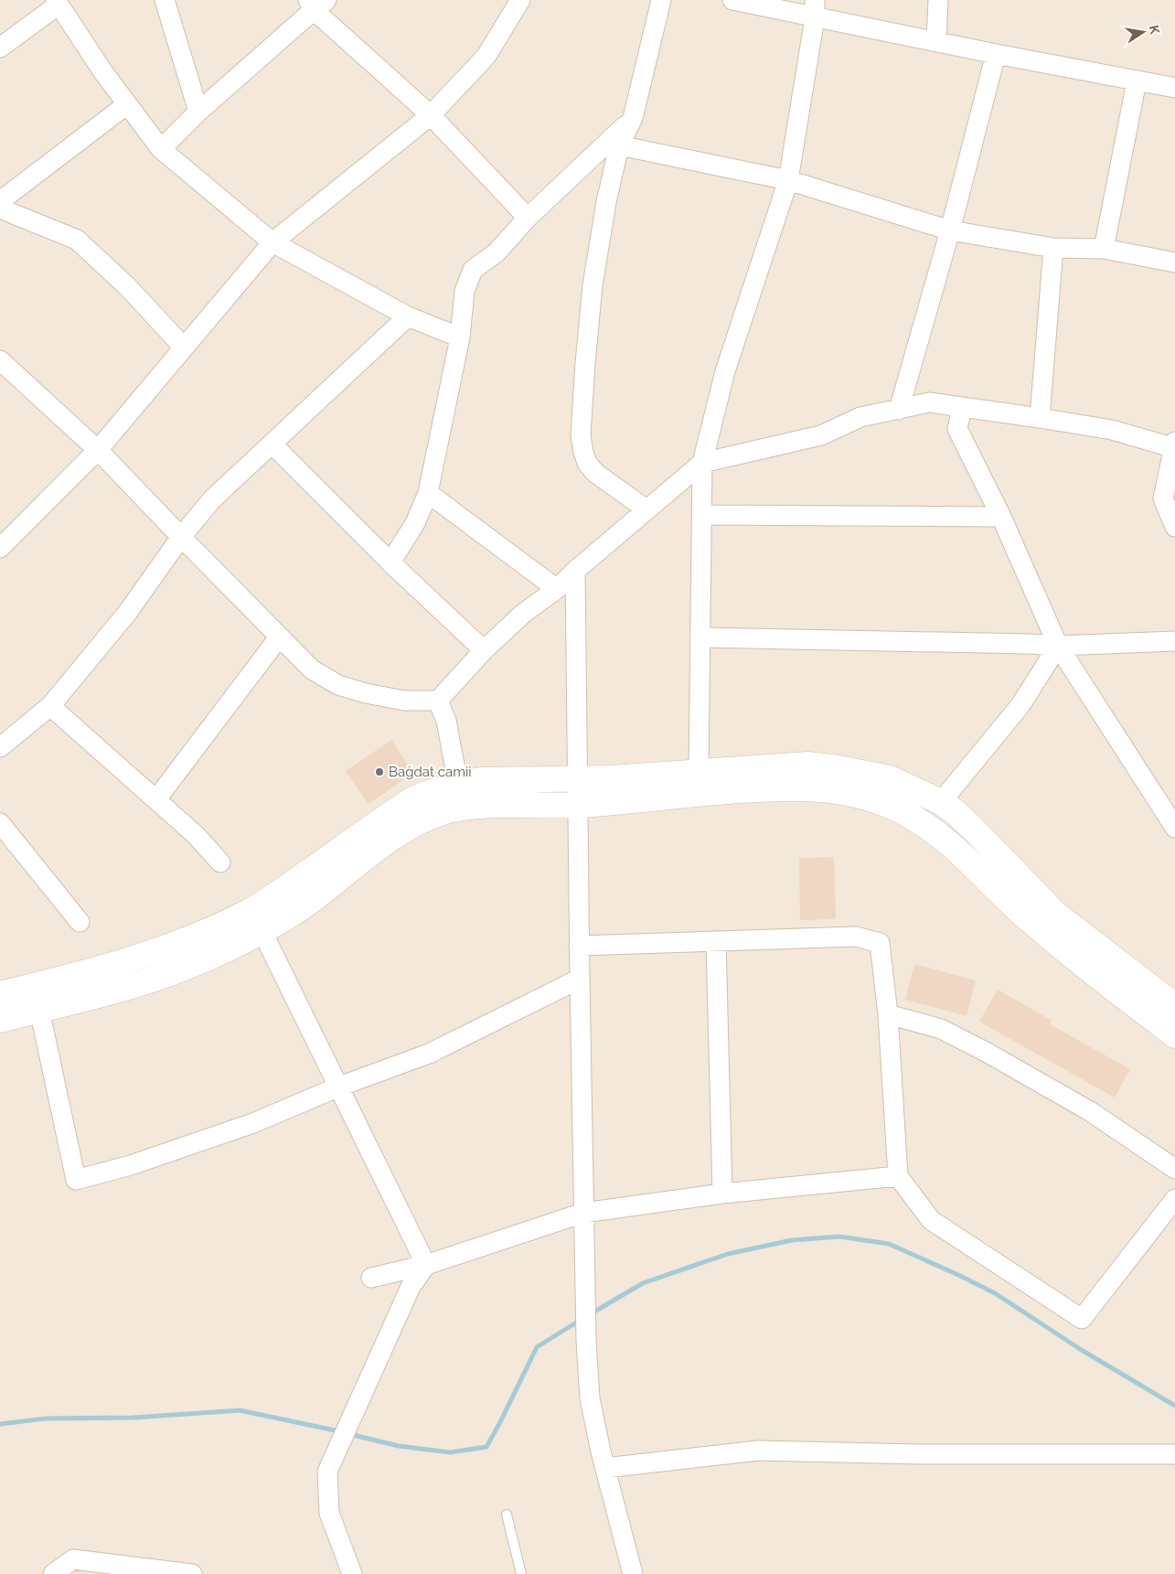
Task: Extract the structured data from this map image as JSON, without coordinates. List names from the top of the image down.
{
  "places": ["Bağdat camii"],
  "north": "right"
}
